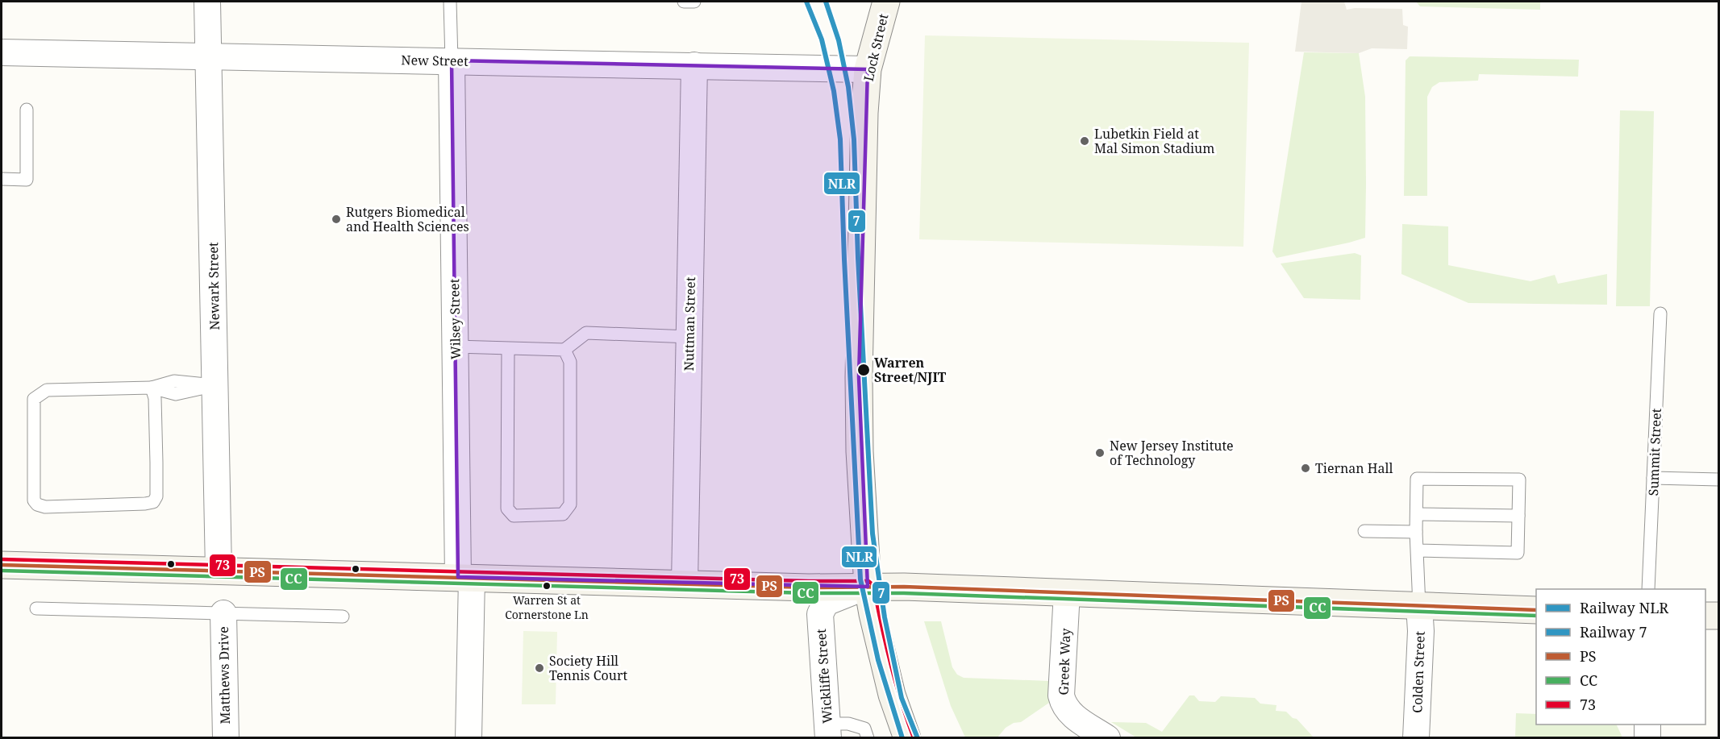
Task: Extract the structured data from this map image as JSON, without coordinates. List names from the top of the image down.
{
  "streets": {
    "main road": ["Lock Street"],
    "street": [
      "New Street",
      "Newark Street",
      "Wilsey Street",
      "Nuttman Street",
      "Greek Way",
      "Colden Street",
      "Matthews Drive",
      "Wickliffe Street"
    ],
    "lane": ["Summit Street"]
  },
  "crossings": [
    ["Lock Street", "New Street"],
    ["Lock Street", "Wickliffe Street"],
    ["New Street", "Newark Street"],
    ["New Street", "Wilsey Street"],
    ["New Street", "Nuttman Street"]
  ],
  "places": [
    "Lubetkin Field at Mal Simon Stadium",
    "Rutgers Biomedical and Health Sciences",
    "Warren Street/NJIT",
    "New Jersey Institute of Technology",
    "Tiernan Hall",
    "Warren St at Cornerstone Ln",
    "Society Hill Tennis Court"
  ],
  "lines": [
    "rail line NLR",
    "rail line 7",
    "transit line 73",
    "transit line PS",
    "transit line CC"
  ],
  "legend": [
    "Railway NLR",
    "Railway 7",
    "PS",
    "CC",
    "73"
  ]
}
